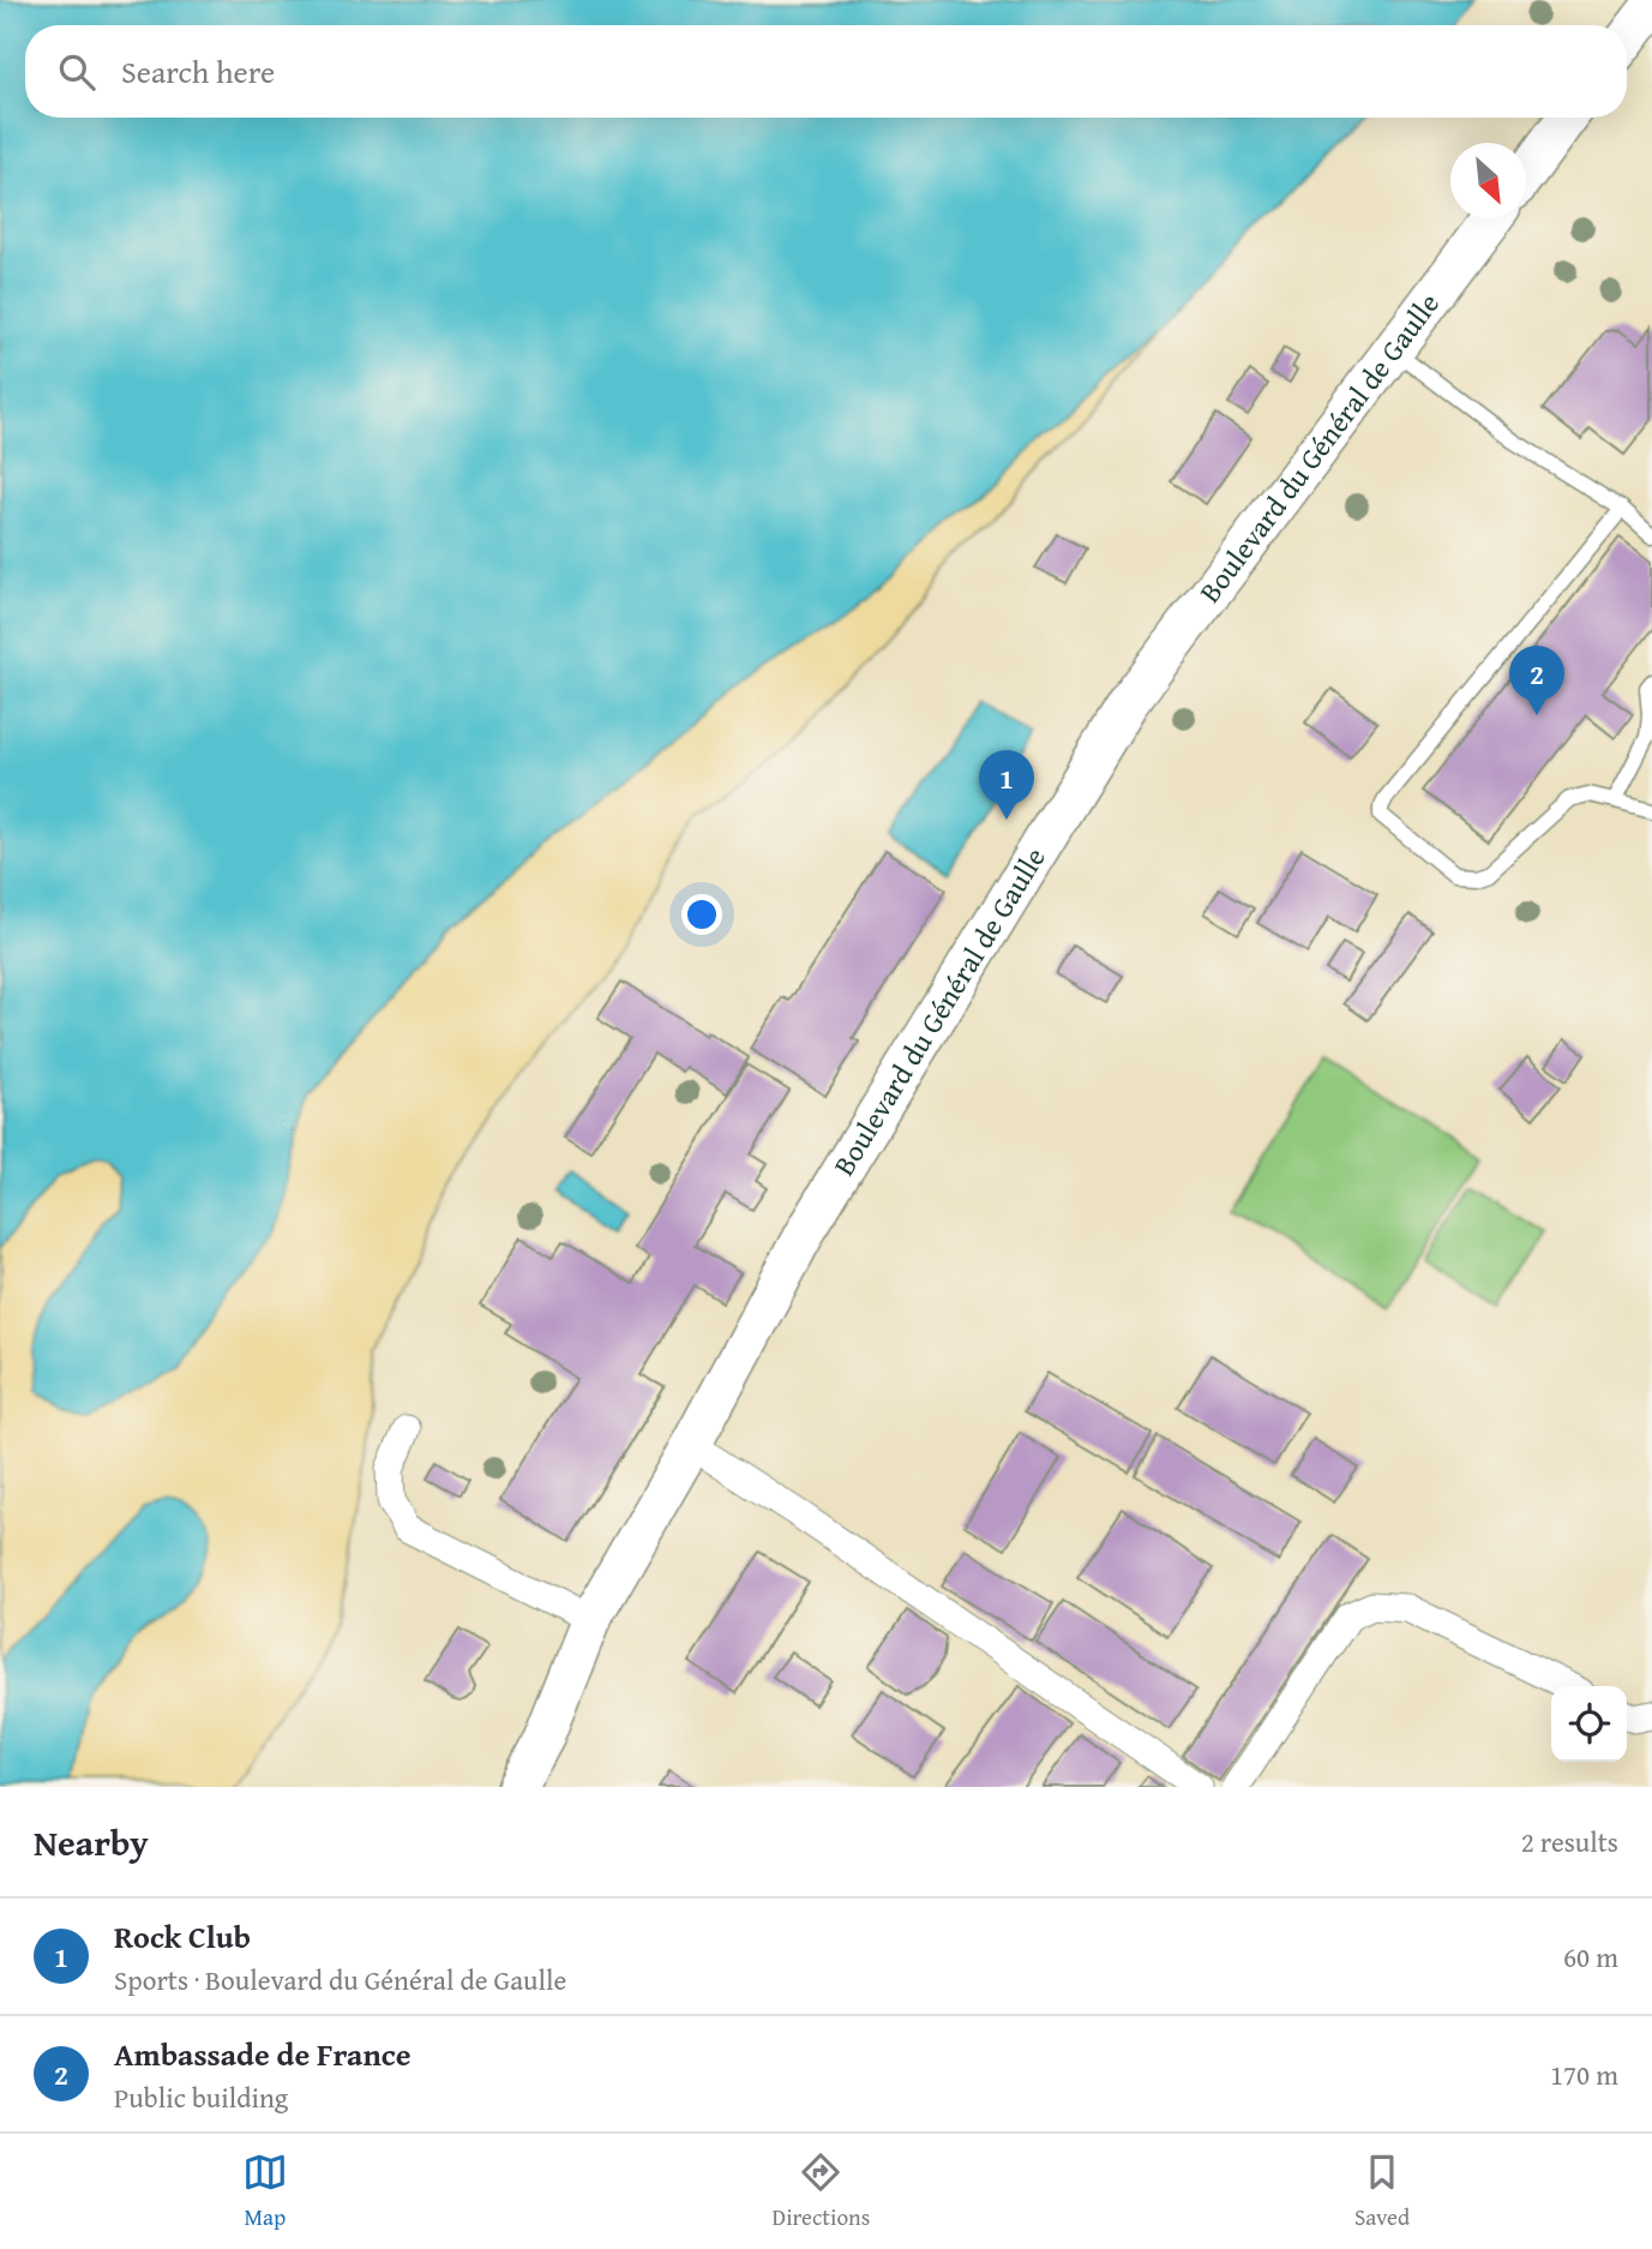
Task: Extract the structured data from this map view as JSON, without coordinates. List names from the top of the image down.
{
  "streets": {
    "main road": ["Boulevard du Général de Gaulle"]
  },
  "north": "bottom right",
  "page": {
    "search": "Search here",
    "pins": ["2", "1"],
    "heading": ["Nearby", "2 results"],
    "list": [
      {
        "mark": "1",
        "name": "Rock Club",
        "note": "Sports · Boulevard du Général de Gaulle",
        "value": "60 m"
      },
      {
        "mark": "2",
        "name": "Ambassade de France",
        "note": "Public building",
        "value": "170 m"
      }
    ],
    "nav": ["Map", "Directions", "Saved"]
  }
}
